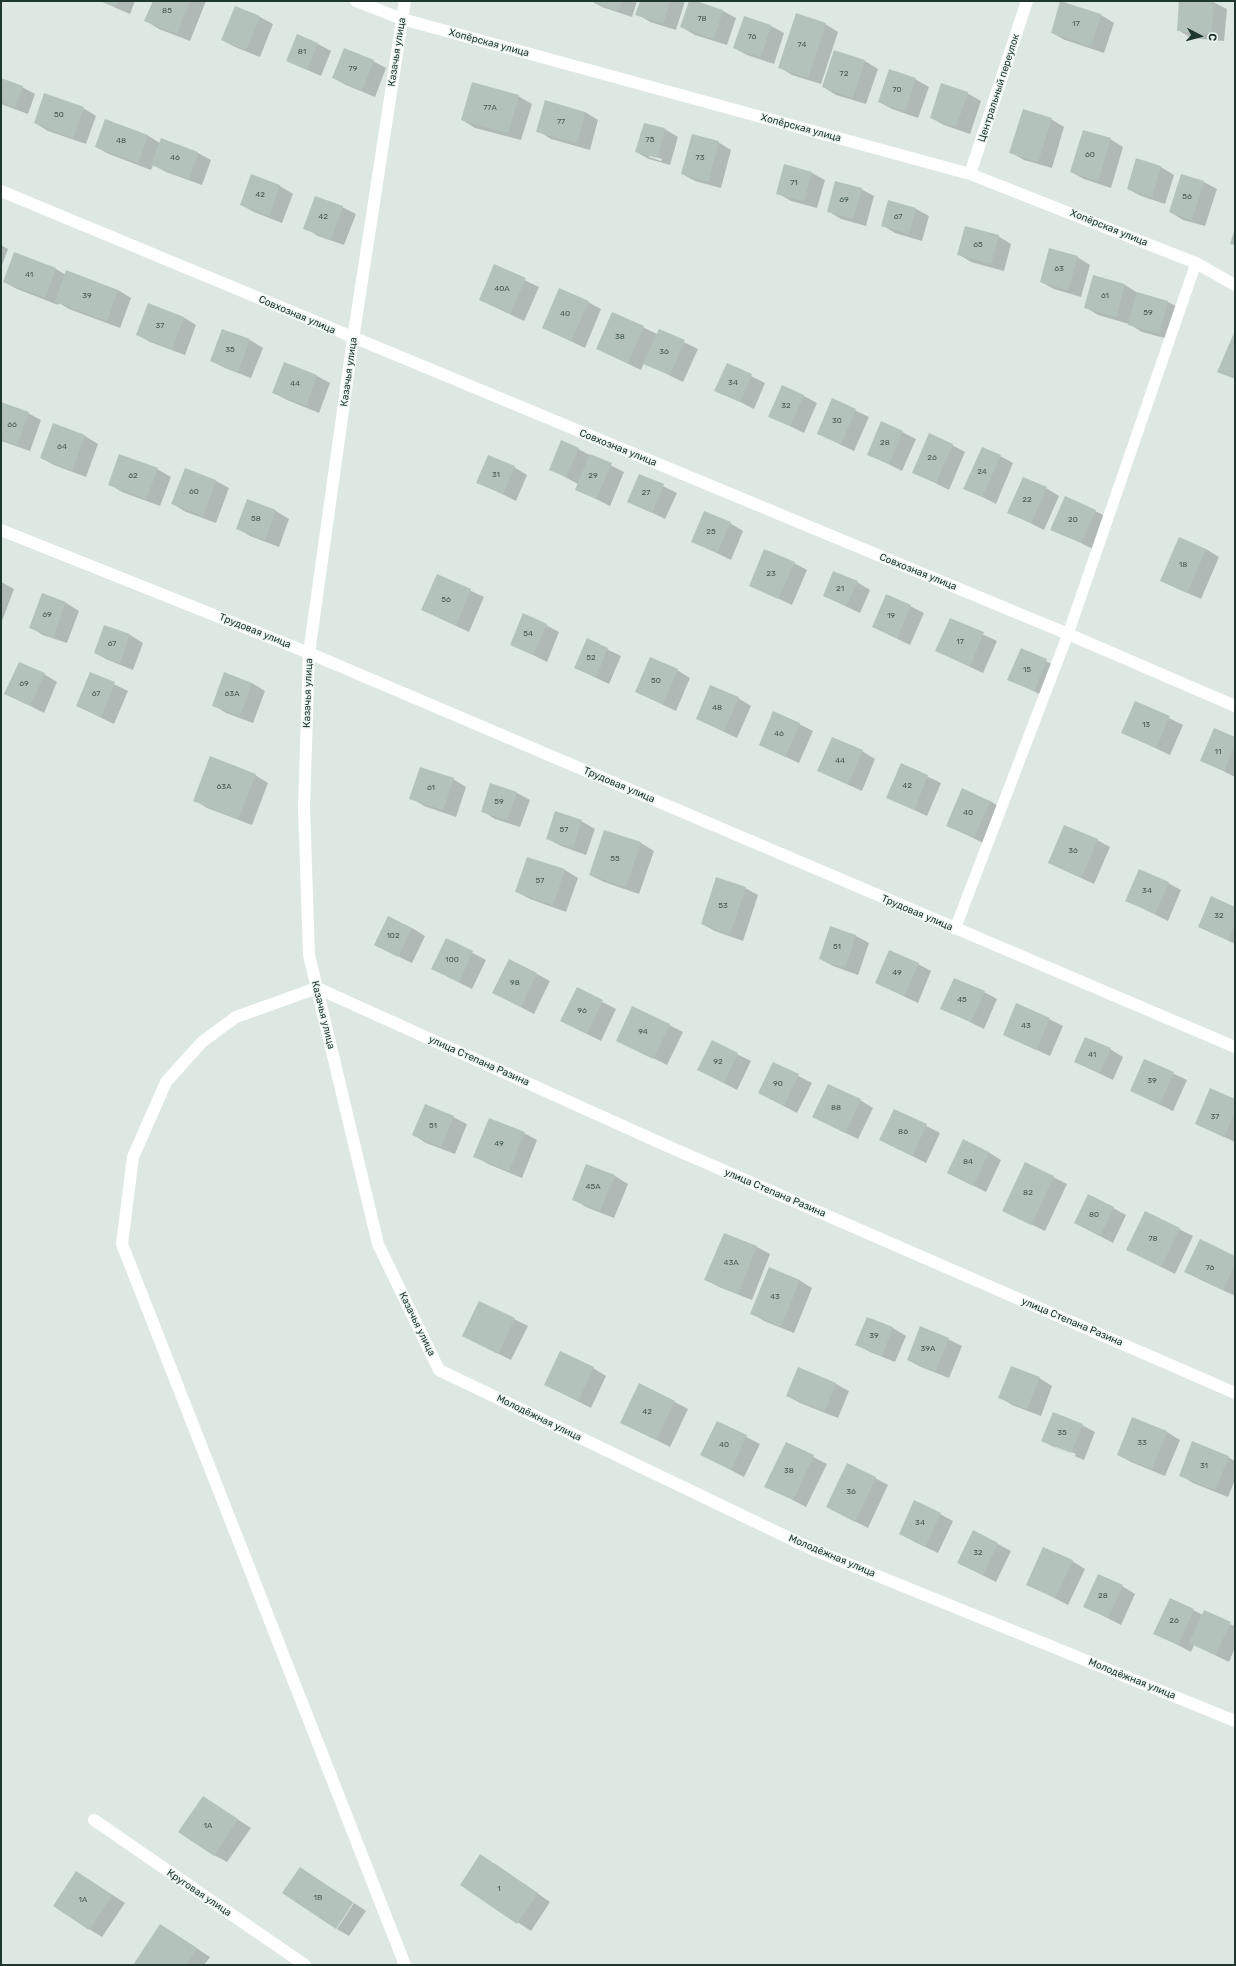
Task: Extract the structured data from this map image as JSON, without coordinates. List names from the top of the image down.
{
  "streets": {
    "street": [
      "Хопёрская улица",
      "Казачья улица",
      "Центральный переулок",
      "Совхозная улица",
      "Трудовая улица",
      "улица Степана Разина",
      "Молодёжная улица",
      "Круговая улица"
    ]
  },
  "crossings": [
    ["Хопёрская улица", "Казачья улица"],
    ["Хопёрская улица", "Центральный переулок"],
    ["Казачья улица", "Совхозная улица"],
    ["Казачья улица", "Трудовая улица"],
    ["Казачья улица", "улица Степана Разина"],
    ["Казачья улица", "Молодёжная улица"]
  ],
  "house_numbers": [
    "85",
    "78",
    "17",
    "76",
    "74",
    "81",
    "79",
    "72",
    "70",
    "77А",
    "50",
    "77",
    "75",
    "48",
    "60",
    "46",
    "73",
    "71",
    "42",
    "56",
    "69",
    "42",
    "67",
    "65",
    "63",
    "41",
    "40А",
    "39",
    "61",
    "59",
    "40",
    "37",
    "38",
    "35",
    "36",
    "34",
    "44",
    "32",
    "30",
    "66",
    "28",
    "64",
    "26",
    "24",
    "31",
    "62",
    "29",
    "60",
    "27",
    "22",
    "58",
    "20",
    "25",
    "18",
    "23",
    "21",
    "56",
    "69",
    "19",
    "54",
    "17",
    "67",
    "52",
    "15",
    "50",
    "69",
    "67",
    "63А",
    "48",
    "13",
    "46",
    "11",
    "44",
    "42",
    "63А",
    "61",
    "59",
    "40",
    "57",
    "36",
    "55",
    "57",
    "34",
    "53",
    "32",
    "102",
    "51",
    "100",
    "49",
    "98",
    "45",
    "96",
    "43",
    "94",
    "41",
    "92",
    "39",
    "90",
    "88",
    "37",
    "51",
    "86",
    "49",
    "84",
    "45А",
    "82",
    "80",
    "78",
    "43А",
    "76",
    "43",
    "39",
    "39А",
    "42",
    "35",
    "33",
    "40",
    "31",
    "38",
    "36",
    "34",
    "32",
    "28",
    "26",
    "1А",
    "1",
    "1В",
    "1А"
  ],
  "north": "right"
}
